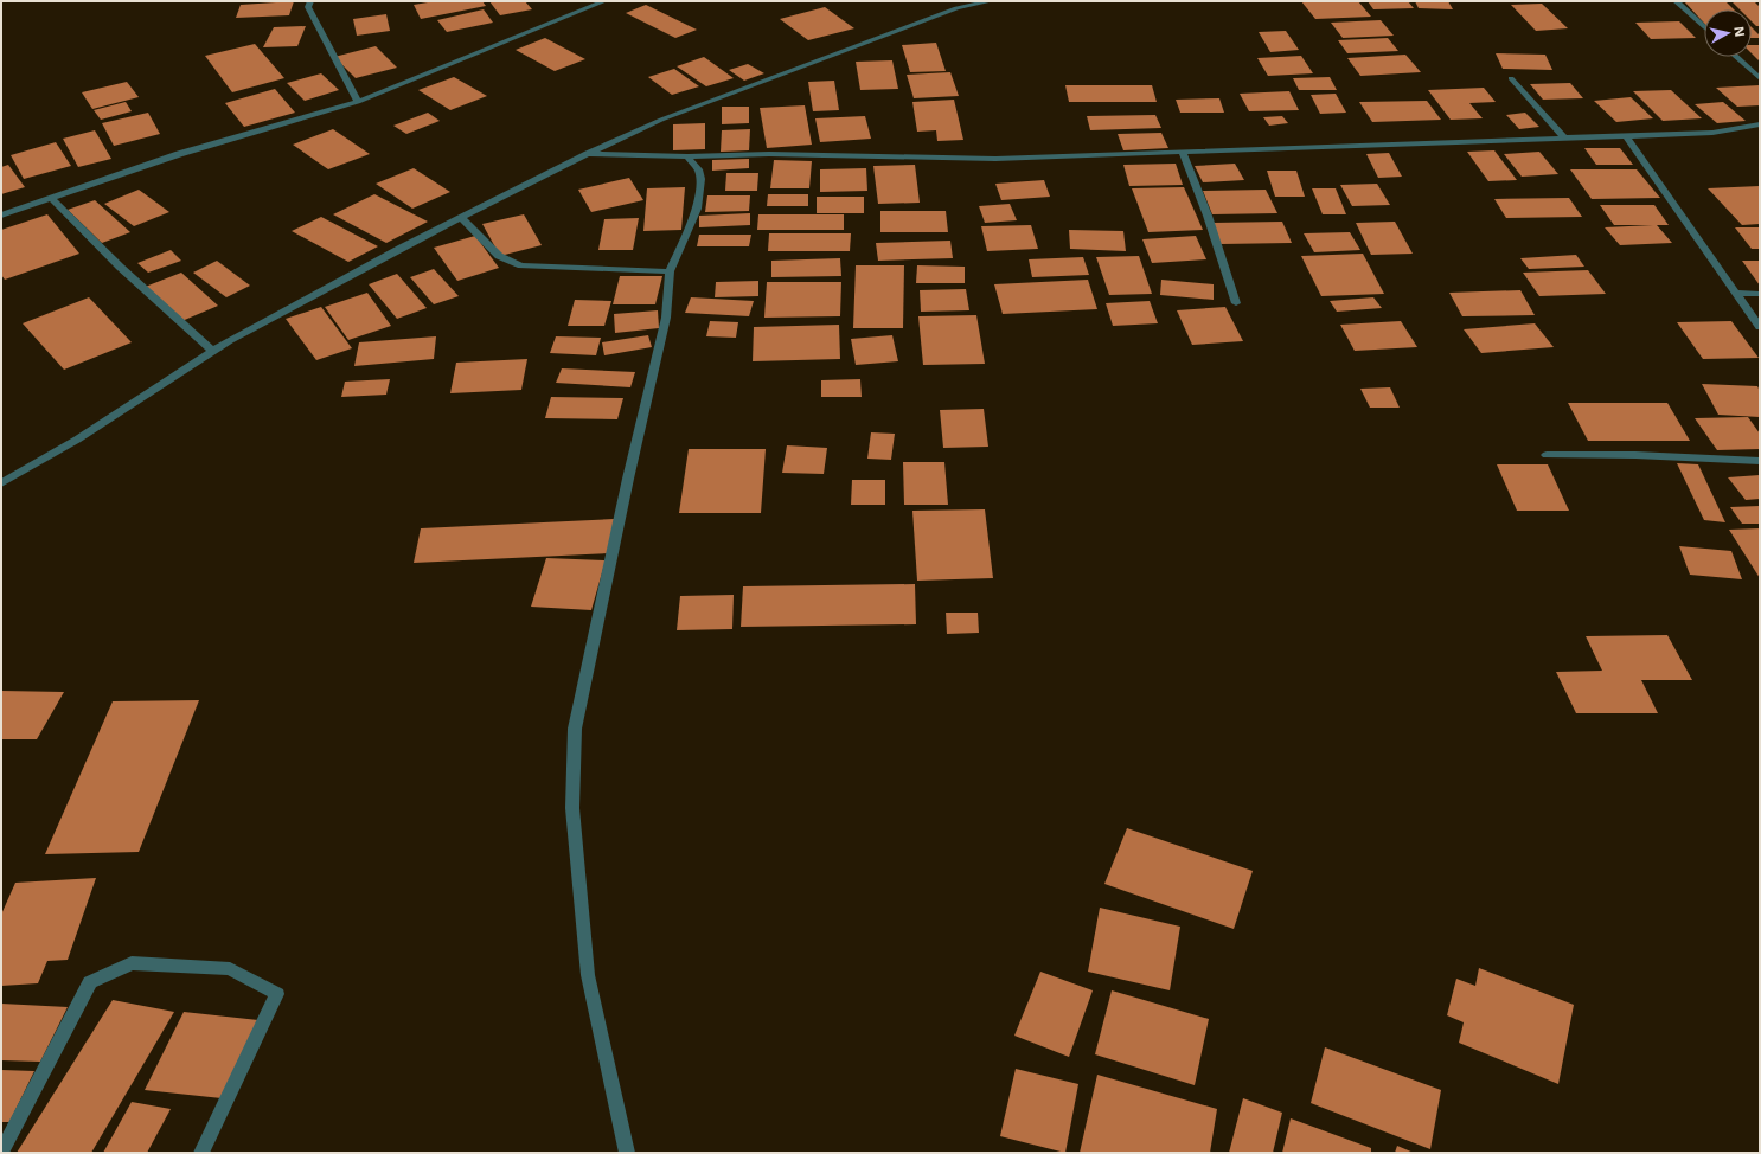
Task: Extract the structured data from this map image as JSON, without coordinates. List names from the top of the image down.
{
  "north": "right"
}
